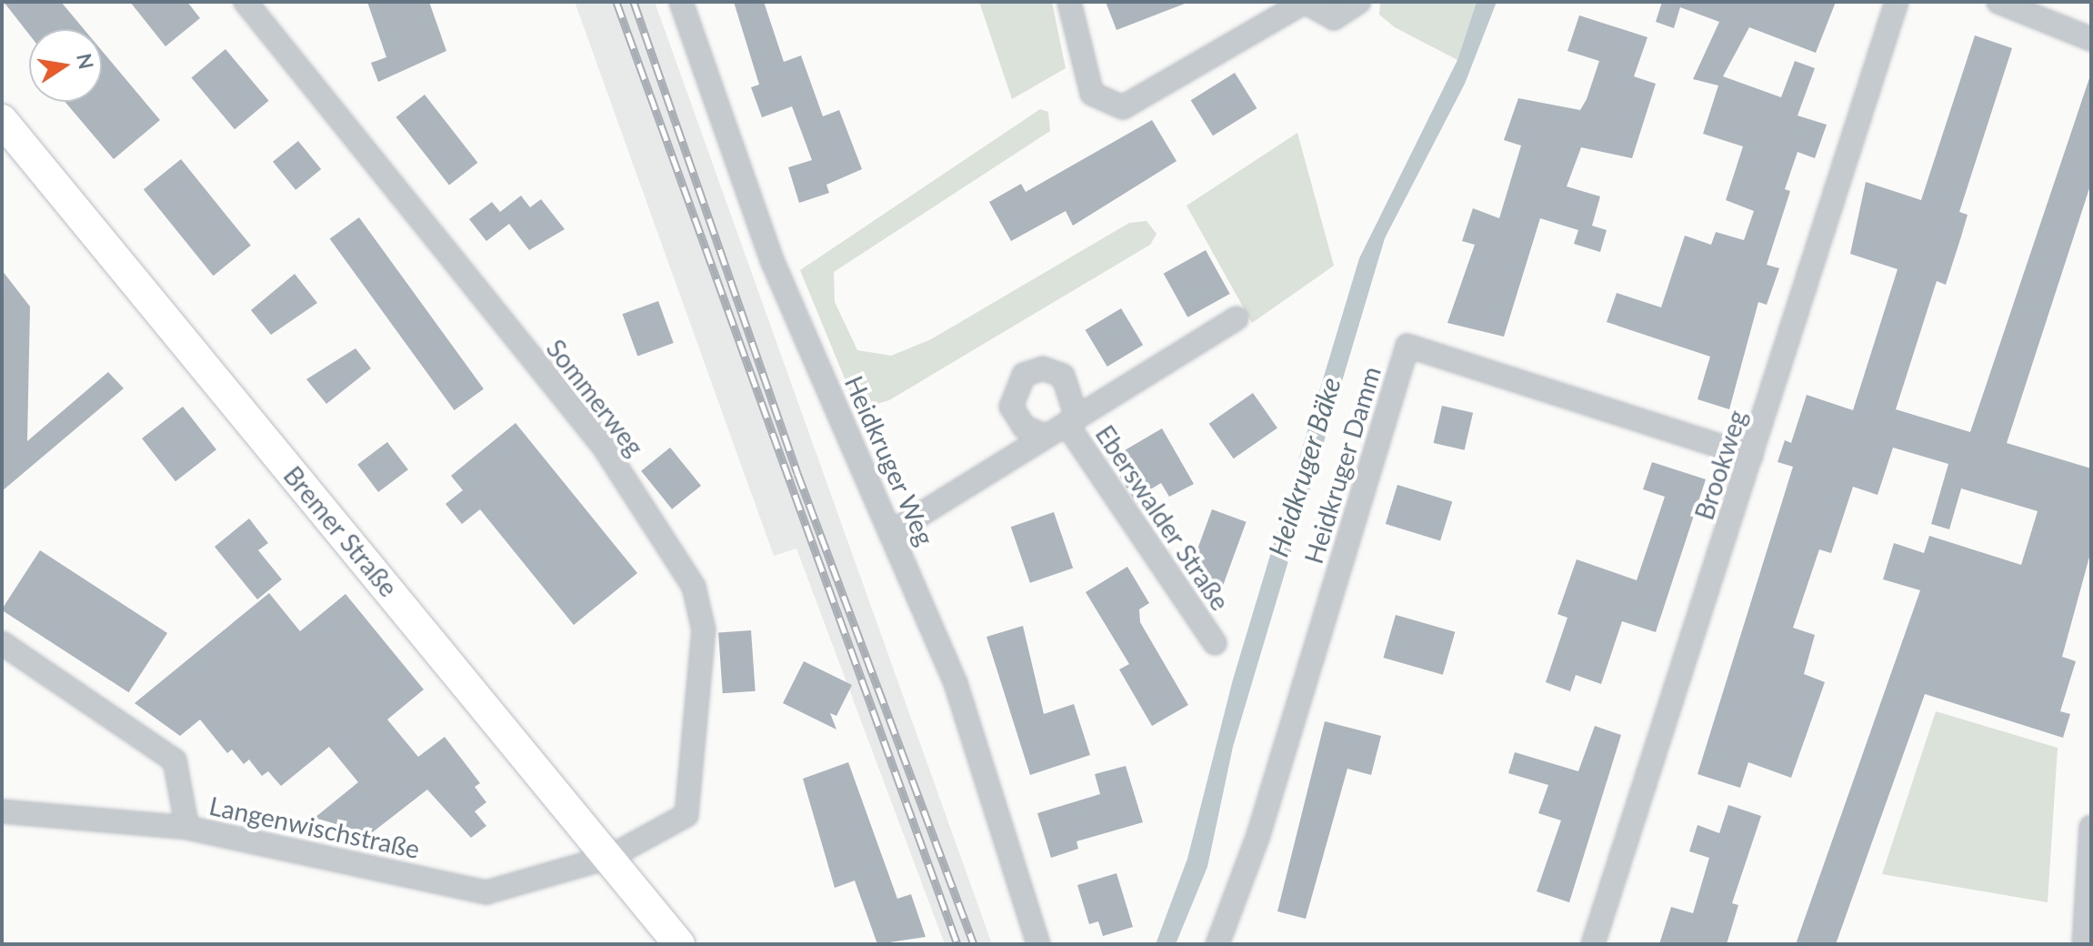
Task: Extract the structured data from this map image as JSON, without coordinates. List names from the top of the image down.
{
  "streets": {
    "main road": ["Bremer Straße"],
    "street": [
      "Sommerweg",
      "Heidkruger Weg",
      "Heidkruger Damm",
      "Brookweg",
      "Eberswalder Straße",
      "Langenwischstraße"
    ]
  },
  "crossings": [
    ["Sommerweg", "Bremer Straße"],
    ["Sommerweg", "Langenwischstraße"],
    ["Heidkruger Weg", "Eberswalder Straße"],
    ["Heidkruger Damm", "Brookweg"],
    ["Bremer Straße", "Langenwischstraße"]
  ],
  "water": ["Heidkruger Bäke"],
  "north": "right"
}
